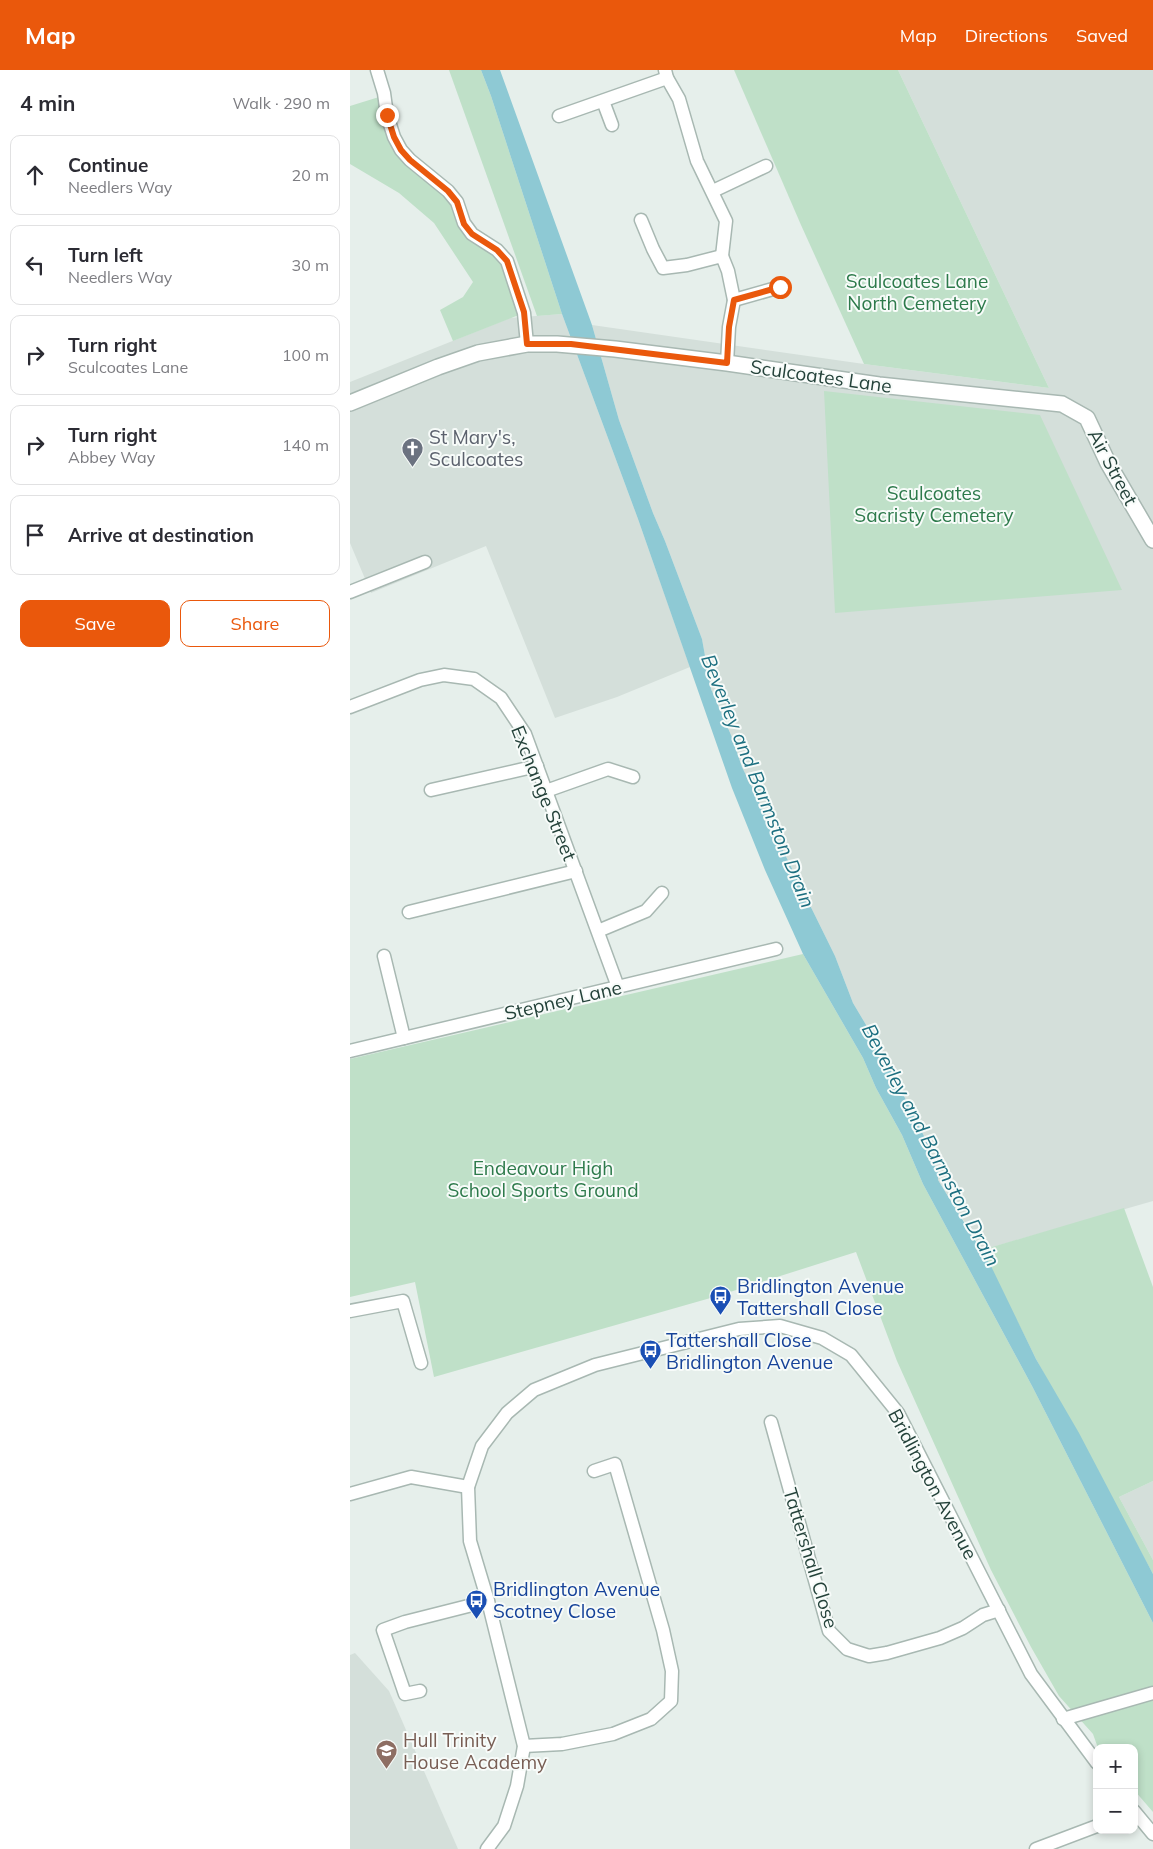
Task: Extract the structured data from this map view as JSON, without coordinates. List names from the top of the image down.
{
  "streets": {
    "street": [
      "Sculcoates Lane",
      "Air Street",
      "Exchange Street",
      "Stepney Lane",
      "Bridlington Avenue",
      "Tattershall Close"
    ]
  },
  "crossings": [
    ["Sculcoates Lane", "Air Street"],
    ["Exchange Street", "Stepney Lane"],
    ["Bridlington Avenue", "Tattershall Close"]
  ],
  "water": ["Beverley and Barmston Drain"],
  "parks": ["Sculcoates Lane North Cemetery", "Sculcoates Sacristy Cemetery", "Endeavour High School Sports Ground"],
  "places": {
    "church": ["St Mary's, Sculcoates"],
    "bus stop": ["Bridlington Avenue Tattershall Close", "Tattershall Close Bridlington Avenue", "Bridlington Avenue Scotney Close"],
    "school or university": ["Hull Trinity House Academy"]
  },
  "page": {
    "header": "Map",
    "nav": ["Map", "Directions", "Saved"],
    "heading": ["4 min", "Walk · 290 m"],
    "list": [
      ["Continue", "Needlers Way", "20 m"],
      ["Turn left", "Needlers Way", "30 m"],
      ["Turn right", "Sculcoates Lane", "100 m"],
      ["Turn right", "Abbey Way", "140 m"],
      "Arrive at destination"
    ],
    "buttons": ["Save", "Share"],
    "map_buttons": ["+", "−"]
  }
}
